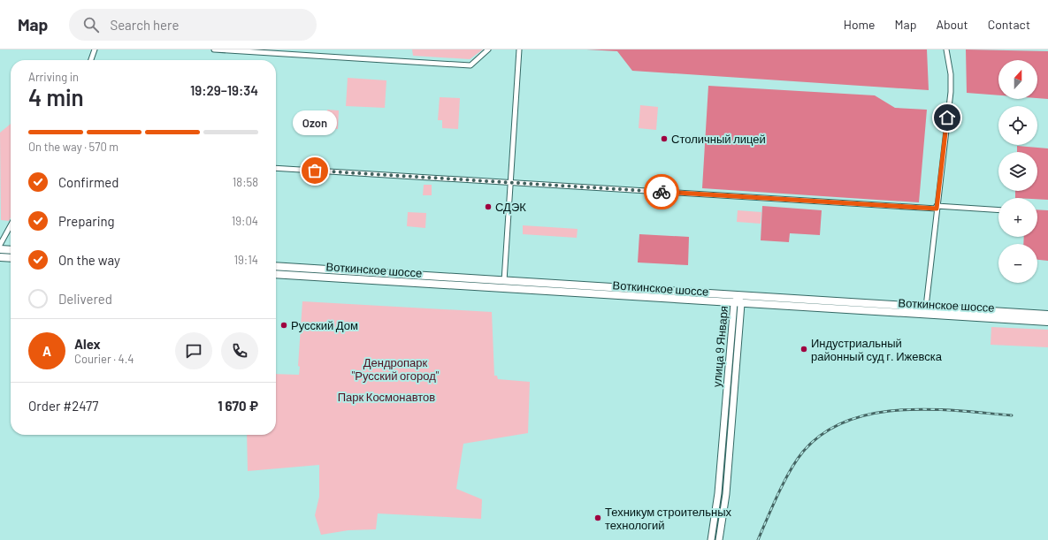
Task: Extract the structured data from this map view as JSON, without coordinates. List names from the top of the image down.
{
  "streets": {
    "main road": ["Воткинское шоссе", "улица 9 Января"]
  },
  "crossings": [
    ["Воткинское шоссе", "улица 9 Января"]
  ],
  "parks": ["Дендропарк \"Русский огород\"", "Парк Космонавтов"],
  "places": [
    "Столичный лицей",
    "Ozon",
    "СДЭК",
    "Русский Дом",
    "Индустриальный районный суд г. Ижевска",
    "Техникум строительных технологий"
  ],
  "north": "top",
  "page": {
    "header": "Map",
    "search": "Search here",
    "nav": [
      "Home",
      "Map",
      "About",
      "Contact"
    ],
    "map_buttons": ["+", "−"],
    "heading": ["4 min", "Arriving in", "19:29–19:34"],
    "panel": [
      "Alex",
      "Courier · 4.4",
      "Order #2477",
      "1 670 ₽"
    ],
    "bubble": "Ozon",
    "bar": "On the way · 570 m",
    "list": [
      ["Confirmed", "18:58"],
      ["Preparing", "19:04"],
      ["On the way", "19:14"],
      "Delivered"
    ],
    "round": "A"
  }
}
